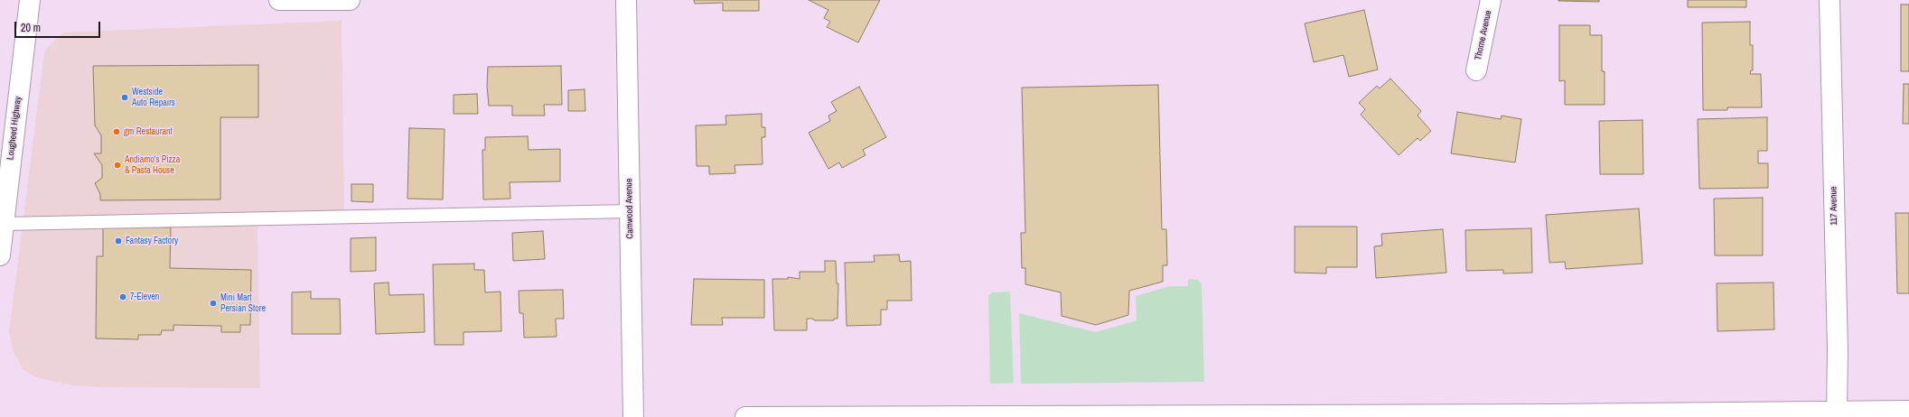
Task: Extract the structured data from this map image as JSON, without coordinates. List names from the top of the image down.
{
  "streets": {
    "main road": [
      "Thorne Avenue",
      "Lougheed Highway",
      "117 Avenue",
      "Camwood Avenue"
    ]
  },
  "places": [
    "Westside Auto Repairs",
    "gm Restaurant",
    "Andiamo's Pizza & Pasta House",
    "Fantasy Factory",
    "7-Eleven",
    "Mini Mart Persian Store"
  ],
  "scale_bar": "20 m"
}
